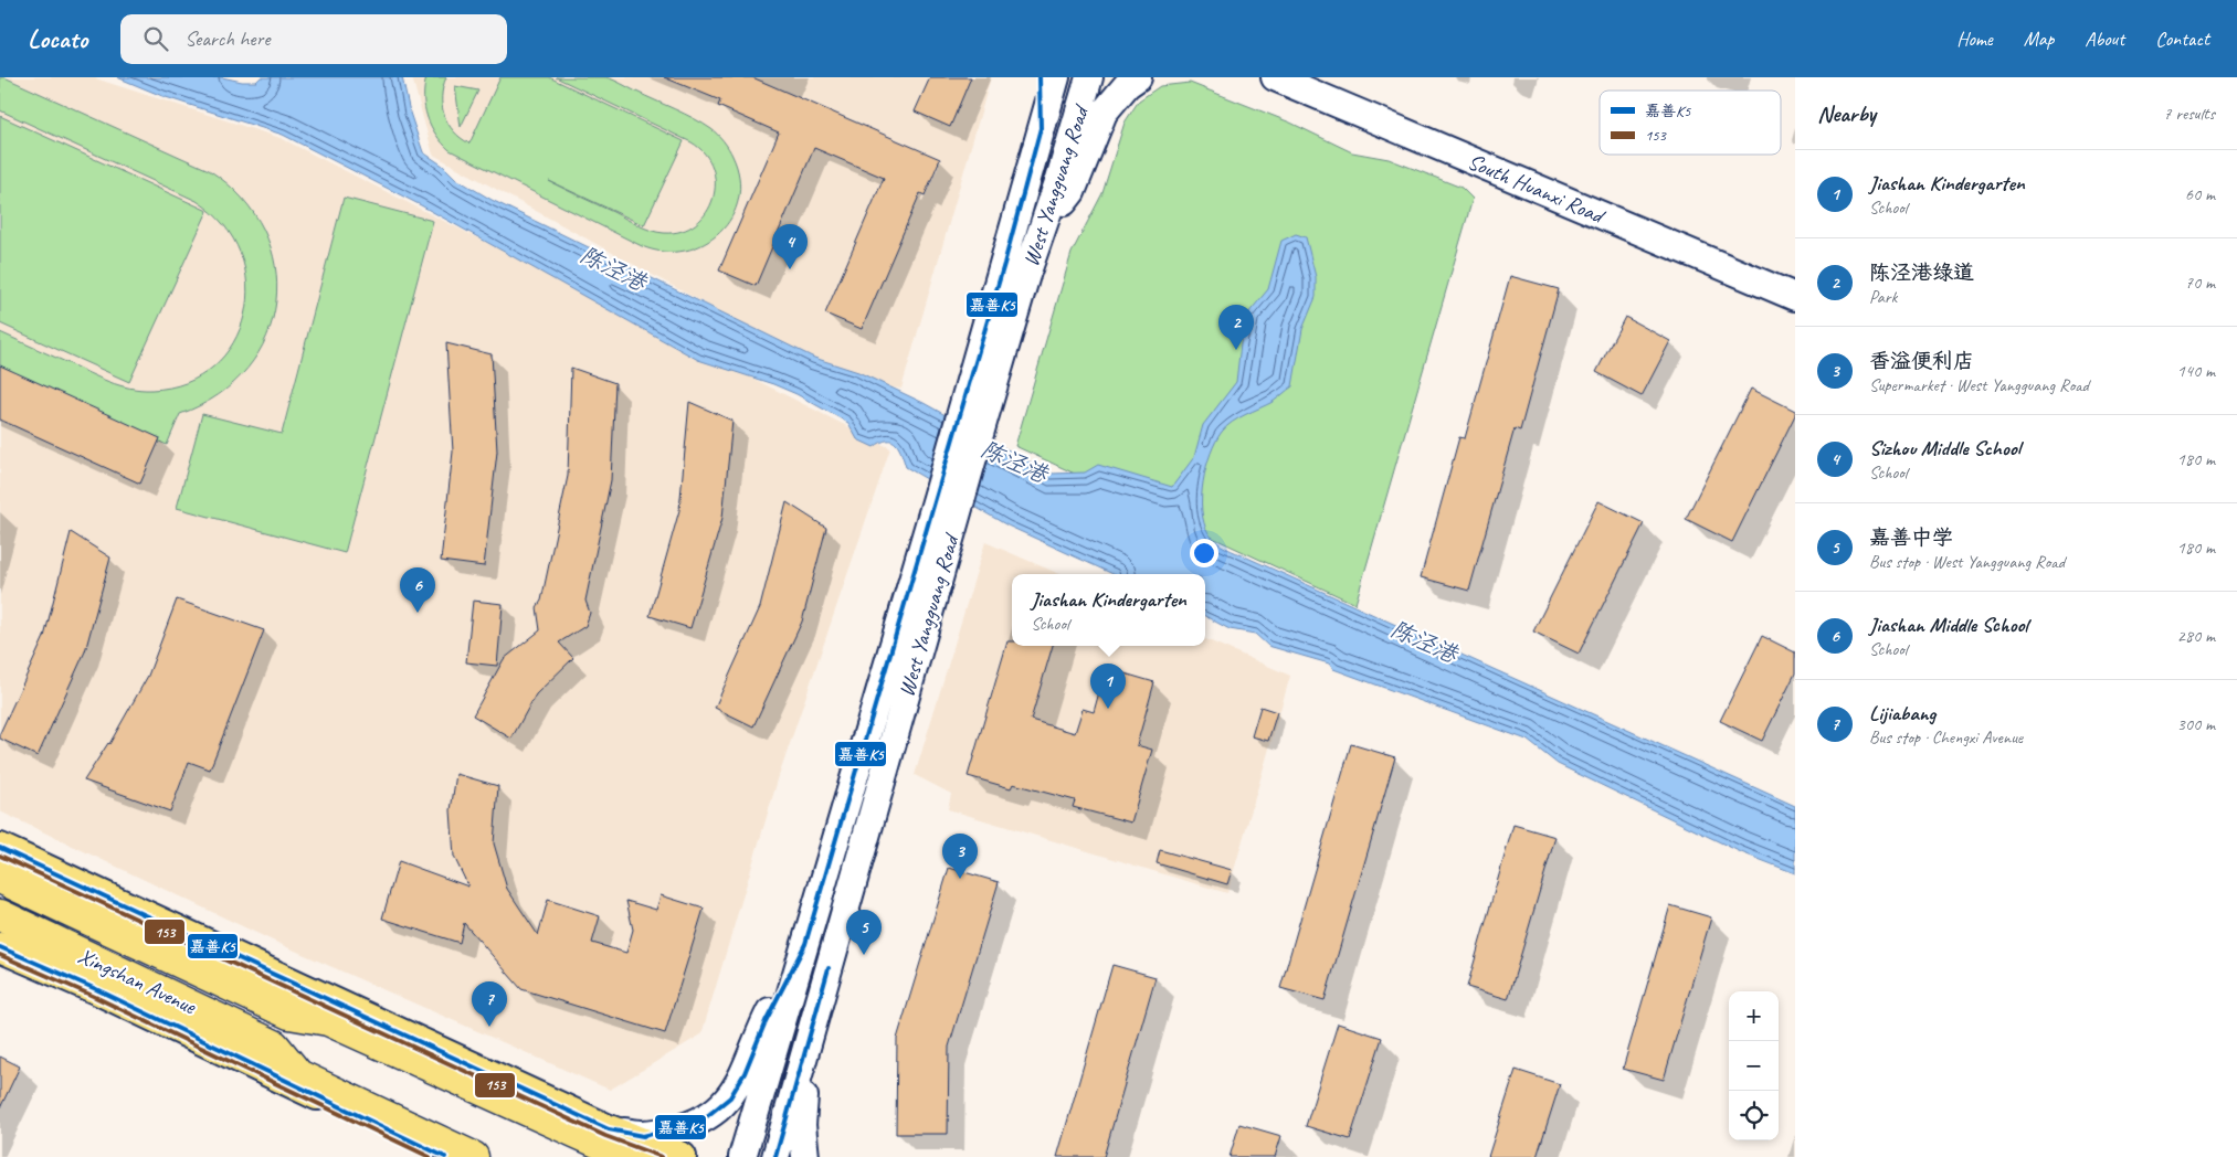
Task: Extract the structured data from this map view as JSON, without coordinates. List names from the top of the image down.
{
  "streets": {
    "highway": ["Xingshan Avenue"],
    "main road": ["West Yangguang Road", "South Huanxi Road"]
  },
  "water": ["陈泾港"],
  "lines": ["transit line 嘉善K5", "transit line 153"],
  "legend": ["嘉善K5", "153"],
  "page": {
    "header": "Locato",
    "search": "Search here",
    "nav": [
      "Home",
      "Map",
      "About",
      "Contact"
    ],
    "heading": ["Nearby", "7 results"],
    "list": [
      {
        "mark": "1",
        "name": "Jiashan Kindergarten",
        "note": "School",
        "value": "60 m"
      },
      {
        "mark": "2",
        "name": "陈泾港绿道",
        "note": "Park",
        "value": "70 m"
      },
      {
        "mark": "3",
        "name": "香溢便利店",
        "note": "Supermarket · West Yangguang Road",
        "value": "140 m"
      },
      {
        "mark": "4",
        "name": "Sizhou Middle School",
        "note": "School",
        "value": "180 m"
      },
      {
        "mark": "5",
        "name": "嘉善中学",
        "note": "Bus stop · West Yangguang Road",
        "value": "180 m"
      },
      {
        "mark": "6",
        "name": "Jiashan Middle School",
        "note": "School",
        "value": "280 m"
      },
      {
        "mark": "7",
        "name": "Lijiabang",
        "note": "Bus stop · Chengxi Avenue",
        "value": "300 m"
      }
    ],
    "pins": [
      "4",
      "2",
      "6",
      "1",
      "3",
      "5",
      "7"
    ],
    "popup": ["Jiashan Kindergarten", "School"],
    "map_buttons": ["+", "−"]
  }
}
